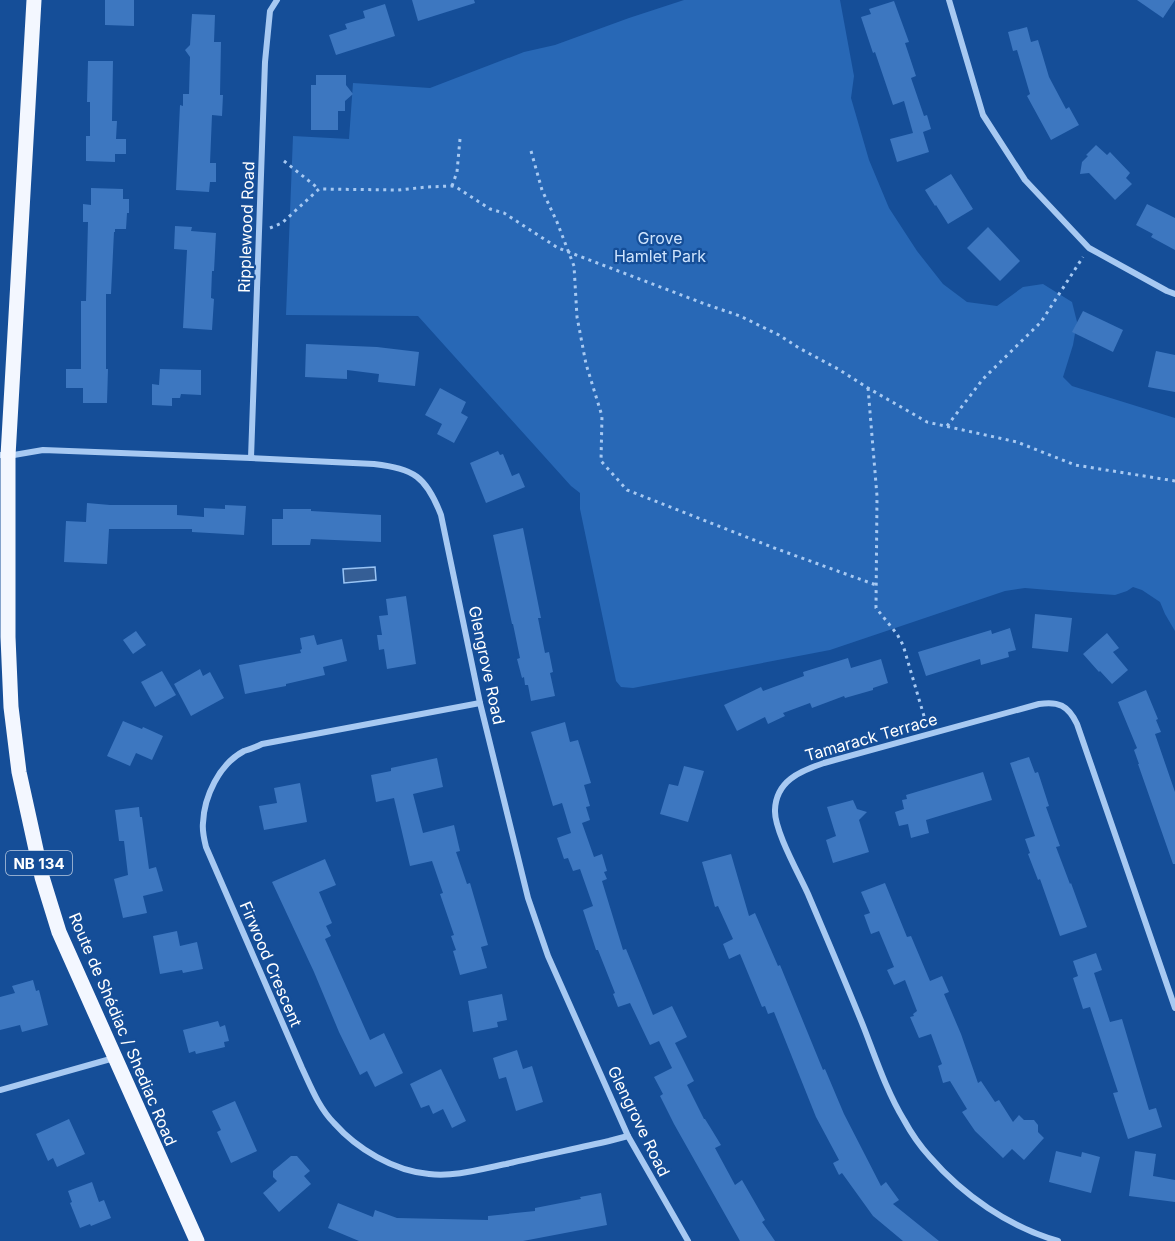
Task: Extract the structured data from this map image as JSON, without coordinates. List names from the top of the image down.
{
  "streets": {
    "main road": ["NB 134", "Route de Shédiac / Shediac Road"],
    "street": [
      "Ripplewood Road",
      "Glengrove Road",
      "Tamarack Terrace",
      "Firwood Crescent"
    ]
  },
  "crossings": [
    ["Ripplewood Road", "Glengrove Road"],
    ["Glengrove Road", "Firwood Crescent"],
    ["Glengrove Road", "Route de Shédiac / Shediac Road"]
  ],
  "parks": ["Grove Hamlet Park"]
}
